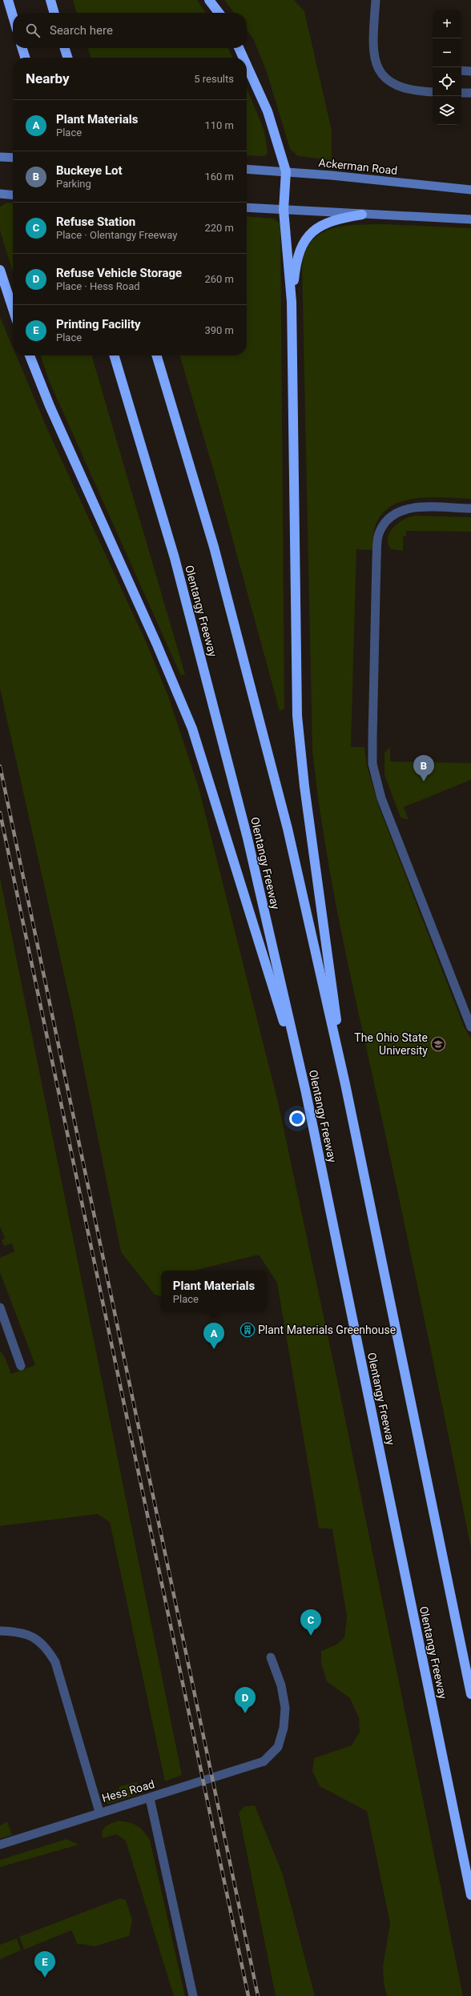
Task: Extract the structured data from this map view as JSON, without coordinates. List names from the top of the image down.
{
  "streets": {
    "highway": ["Olentangy Freeway"],
    "main road": ["Ackerman Road"],
    "street": ["Hess Road"]
  },
  "places": {
    "school or university": ["The Ohio State University"],
    "building": ["Plant Materials Greenhouse"]
  },
  "page": {
    "map_buttons": ["+", "−"],
    "search": "Search here",
    "heading": ["Nearby", "5 results"],
    "list": [
      {
        "mark": "A",
        "name": "Plant Materials",
        "note": "Place",
        "value": "110 m"
      },
      {
        "mark": "B",
        "name": "Buckeye Lot",
        "note": "Parking",
        "value": "160 m"
      },
      {
        "mark": "C",
        "name": "Refuse Station",
        "note": "Place · Olentangy Freeway",
        "value": "220 m"
      },
      {
        "mark": "D",
        "name": "Refuse Vehicle Storage",
        "note": "Place · Hess Road",
        "value": "260 m"
      },
      {
        "mark": "E",
        "name": "Printing Facility",
        "note": "Place",
        "value": "390 m"
      }
    ],
    "pins": [
      "B",
      "A",
      "C",
      "D",
      "E"
    ],
    "popup": ["Plant Materials", "Place"]
  }
}
